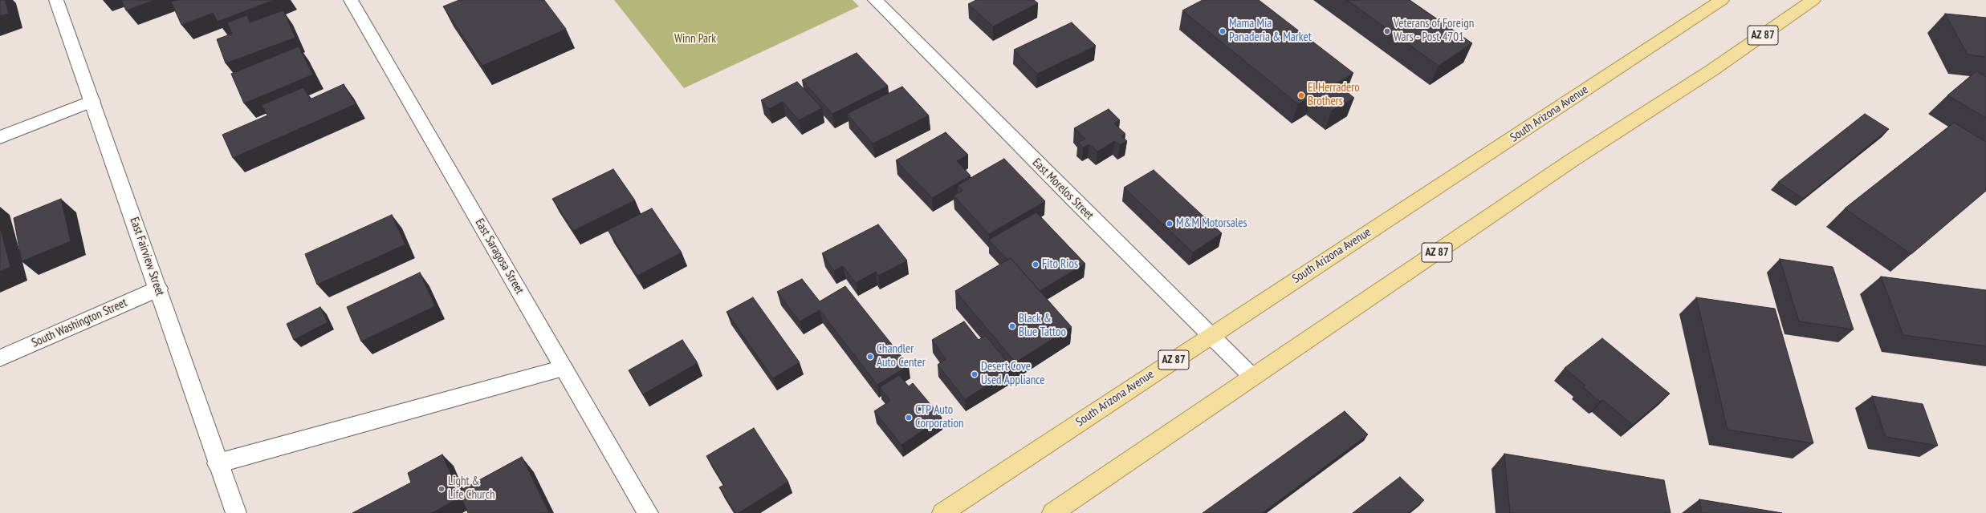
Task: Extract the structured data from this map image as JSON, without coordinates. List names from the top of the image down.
{
  "streets": {
    "main road": ["AZ 87", "South Arizona Avenue"],
    "street": [
      "East Morelos Street",
      "East Fairview Street",
      "East Saragosa Street",
      "South Washington Street"
    ]
  },
  "crossings": [
    ["AZ 87", "East Morelos Street"],
    ["South Arizona Avenue", "East Morelos Street"],
    ["East Fairview Street", "South Washington Street"]
  ],
  "parks": ["Winn Park"],
  "places": [
    "Mama Mia Panaderia & Market",
    "Veterans of Foreign Wars - Post 4701",
    "El Herradero Brothers",
    "M&M Motorsales",
    "Fito Rios",
    "Black & Blue Tattoo",
    "Chandler Auto Center",
    "Desert Cove Used Appliance",
    "CTP Auto Corporation",
    "Light & Life Church"
  ]
}
